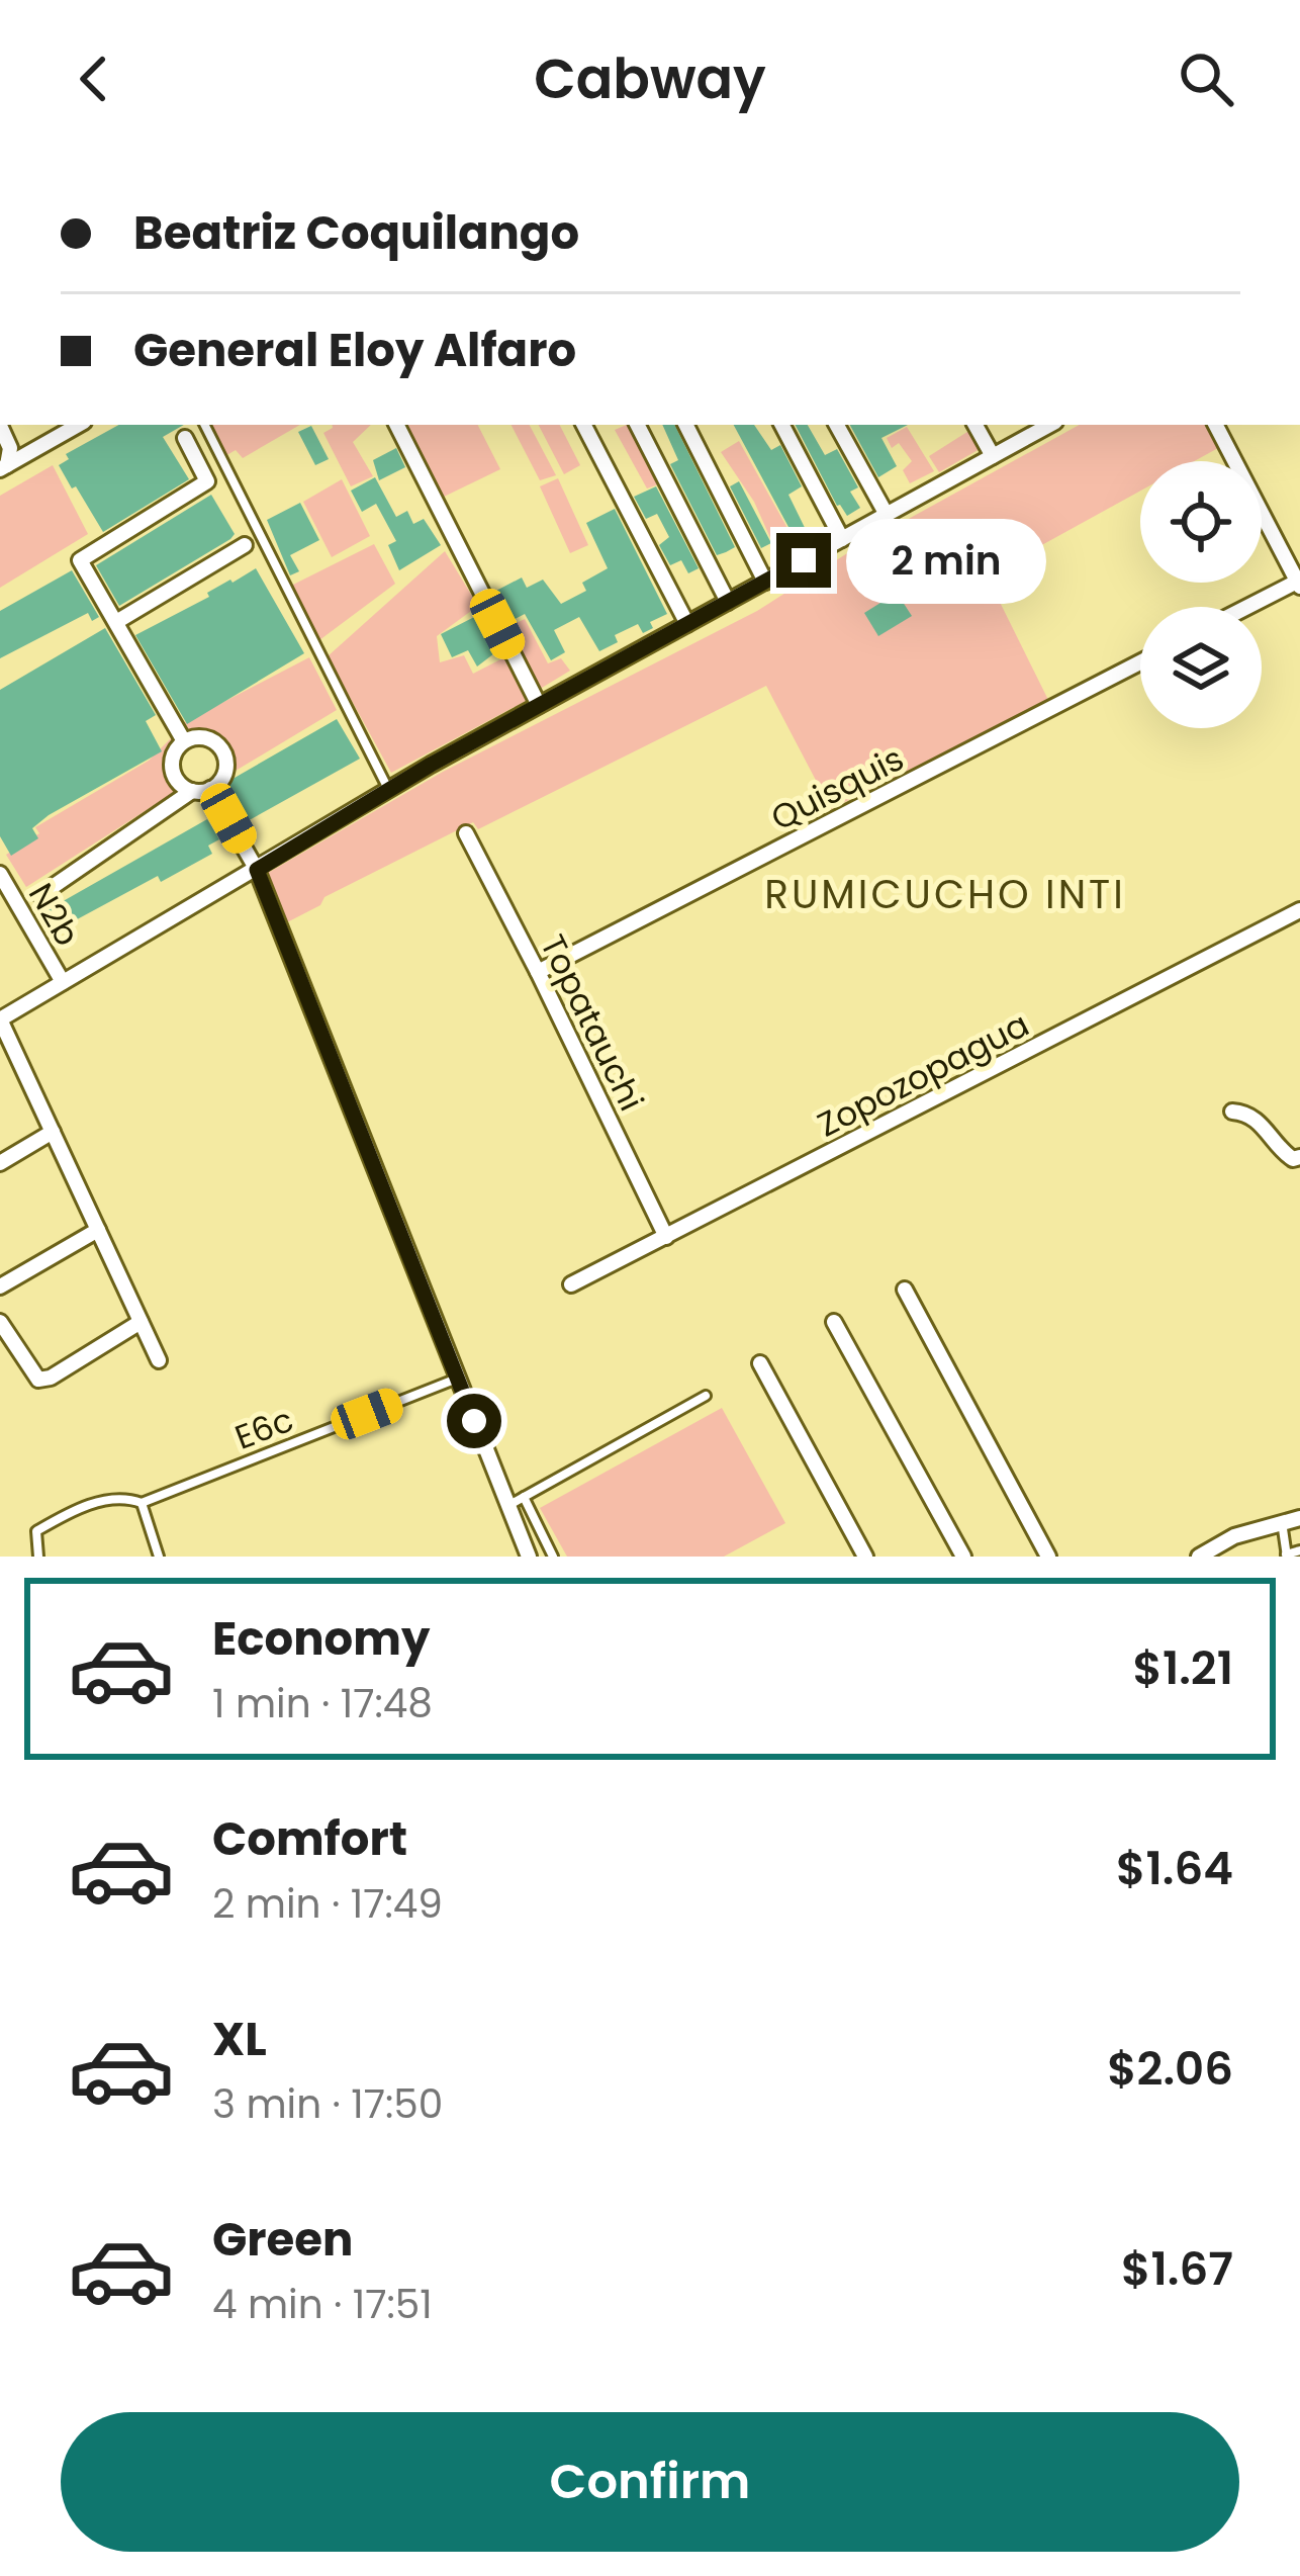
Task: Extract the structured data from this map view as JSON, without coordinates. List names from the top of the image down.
{
  "streets": {
    "street": [
      "Quisquis",
      "N2b",
      "Topatauchi",
      "Zopozopagua"
    ],
    "lane": ["E6c"]
  },
  "crossings": [
    ["Quisquis", "Topatauchi"],
    ["Topatauchi", "Zopozopagua"]
  ],
  "districts": ["RUMICUCHO INTI"],
  "page": {
    "header": "Cabway",
    "banner": ["Beatriz Coquilango", "General Eloy Alfaro"],
    "bubble": "2 min",
    "list": [
      {
        "name": "Economy",
        "note": "1 min · 17:48",
        "value": "$1.21"
      },
      {
        "name": "Comfort",
        "note": "2 min · 17:49",
        "value": "$1.64"
      },
      {
        "name": "XL",
        "note": "3 min · 17:50",
        "value": "$2.06"
      },
      {
        "name": "Green",
        "note": "4 min · 17:51",
        "value": "$1.67"
      }
    ],
    "buttons": "Confirm"
  }
}
